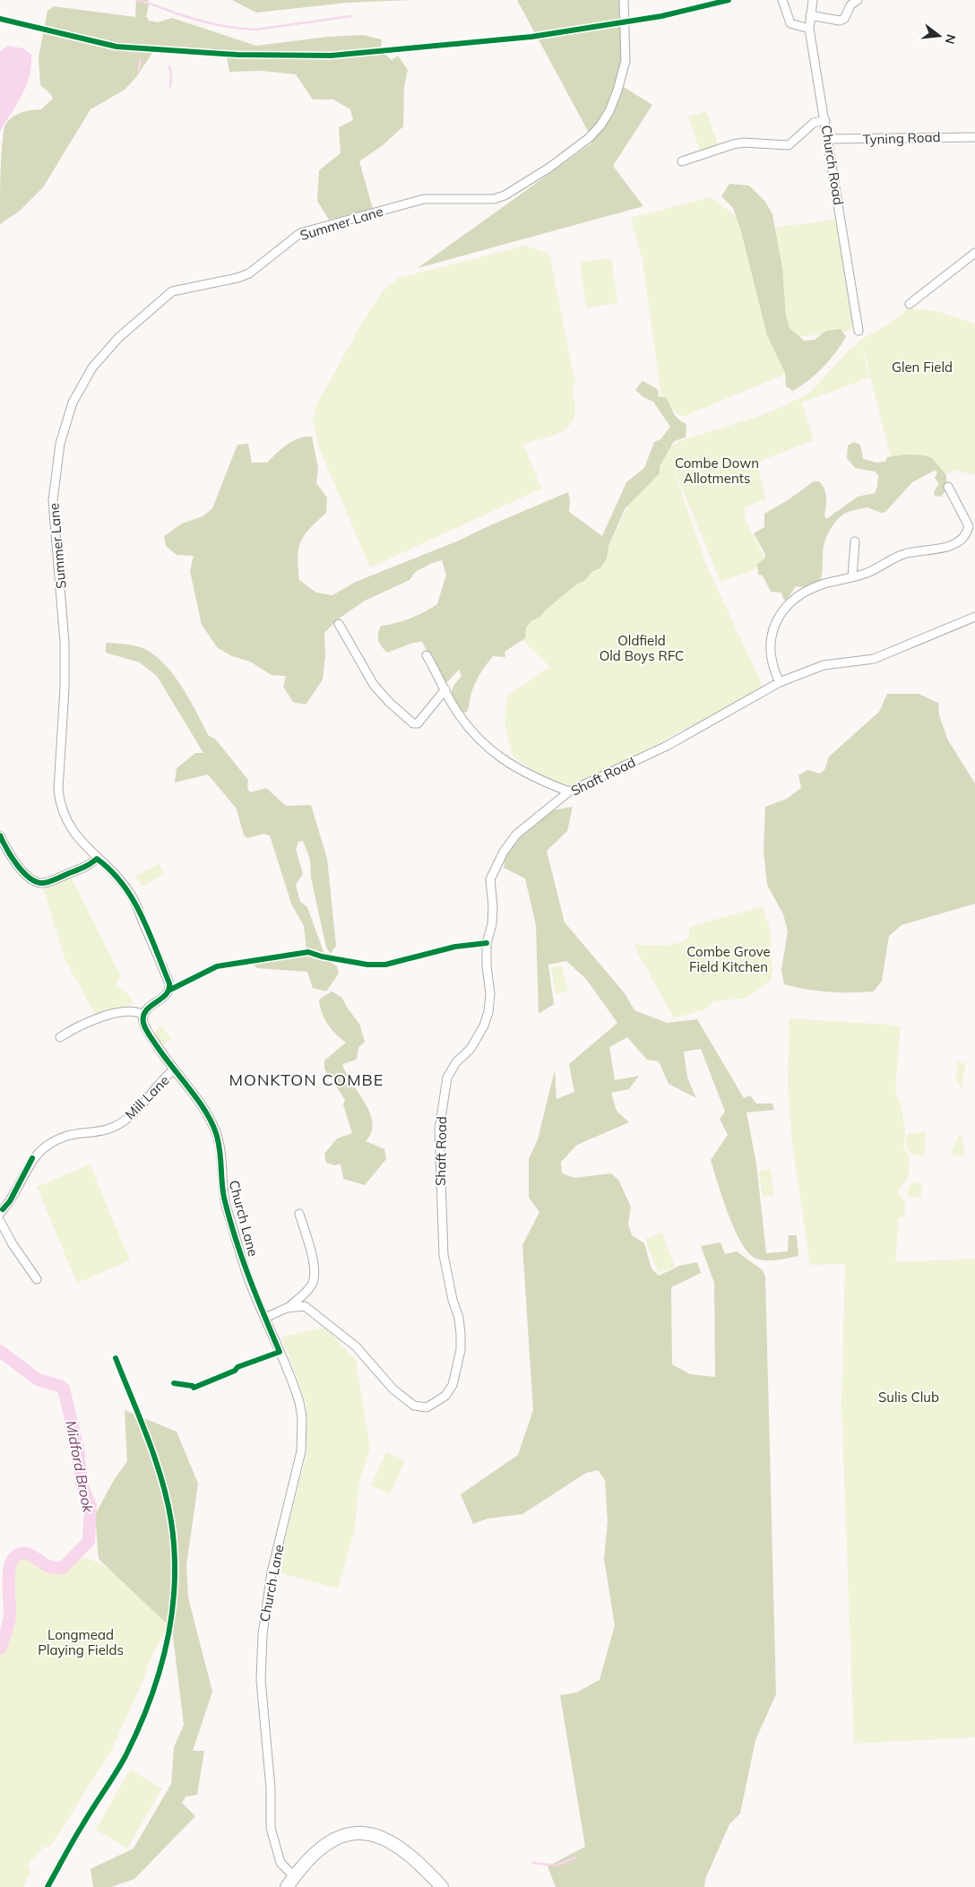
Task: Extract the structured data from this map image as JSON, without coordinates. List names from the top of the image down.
{
  "streets": {
    "street": [
      "Tyning Road",
      "Church Road",
      "Summer Lane",
      "Shaft Road",
      "Mill Lane",
      "Church Lane"
    ]
  },
  "crossings": [
    ["Tyning Road", "Church Road"],
    ["Summer Lane", "Church Lane"],
    ["Shaft Road", "Church Lane"],
    ["Mill Lane", "Church Lane"]
  ],
  "districts": ["MONKTON COMBE"],
  "water": ["Midford Brook"],
  "parks": [
    "Glen Field",
    "Combe Down Allotments",
    "Oldfield Old Boys RFC",
    "Combe Grove Field Kitchen",
    "Sulis Club",
    "Longmead Playing Fields"
  ],
  "north": "right"
}
